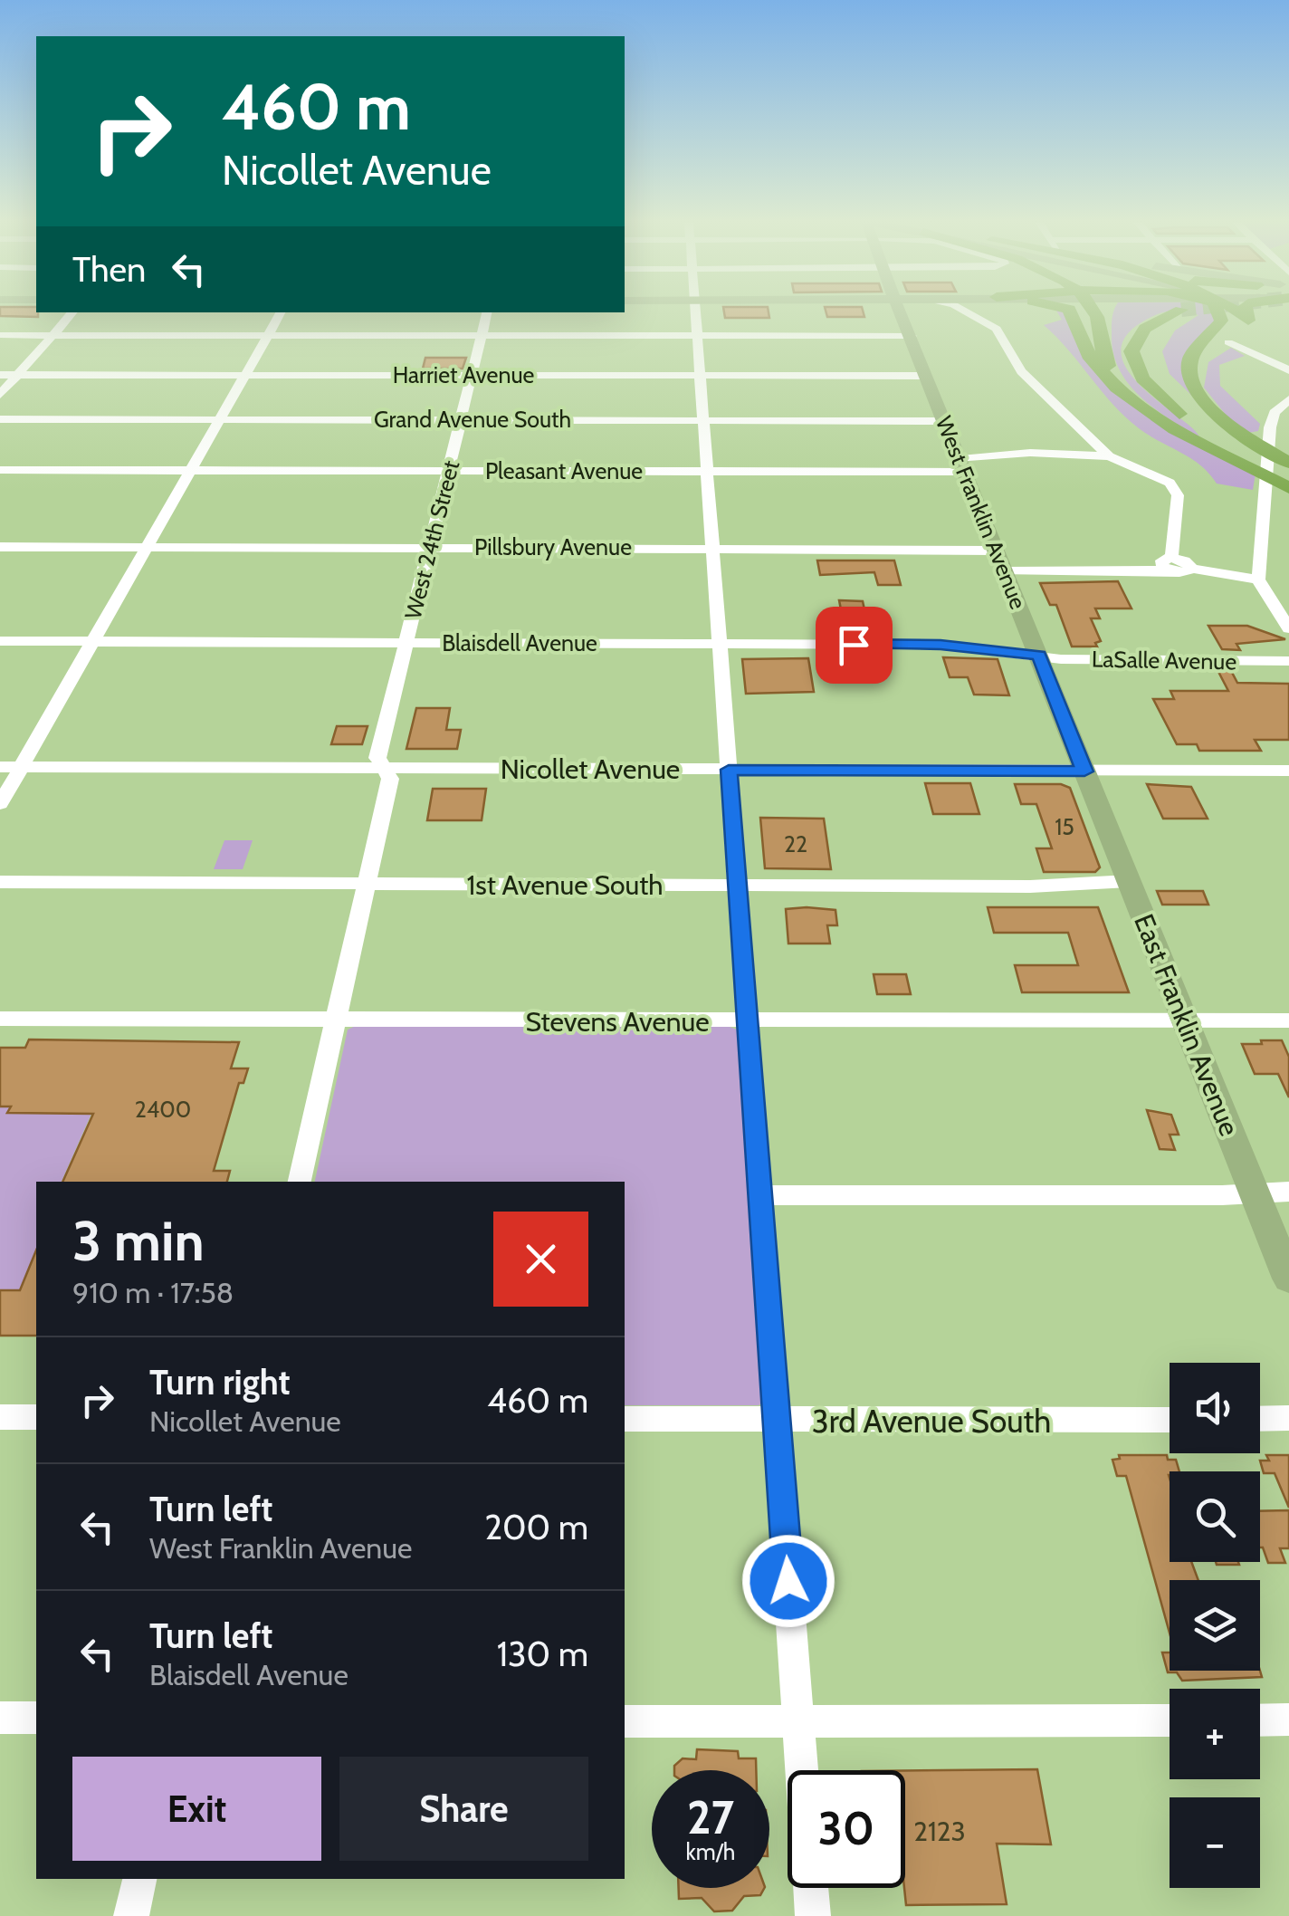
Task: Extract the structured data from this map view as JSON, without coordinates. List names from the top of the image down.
{
  "streets": {
    "main road": ["West Franklin Avenue", "East Franklin Avenue"],
    "street": [
      "Harriet Avenue",
      "Grand Avenue South",
      "Pleasant Avenue",
      "West 24th Street",
      "Pillsbury Avenue",
      "Blaisdell Avenue",
      "LaSalle Avenue",
      "Nicollet Avenue",
      "1st Avenue South",
      "Stevens Avenue",
      "3rd Avenue South"
    ]
  },
  "crossings": [
    ["Harriet Avenue", "West Franklin Avenue"],
    ["Harriet Avenue", "West 24th Street"],
    ["Grand Avenue South", "West Franklin Avenue"],
    ["Grand Avenue South", "West 24th Street"],
    ["Pleasant Avenue", "West Franklin Avenue"],
    ["Pleasant Avenue", "West 24th Street"],
    ["West Franklin Avenue", "Pillsbury Avenue"],
    ["West Franklin Avenue", "Blaisdell Avenue"],
    ["West Franklin Avenue", "LaSalle Avenue"],
    ["West Franklin Avenue", "Nicollet Avenue"],
    ["West Franklin Avenue", "East Franklin Avenue"],
    ["West 24th Street", "Pillsbury Avenue"],
    ["West 24th Street", "Blaisdell Avenue"],
    ["West 24th Street", "Nicollet Avenue"],
    ["West 24th Street", "1st Avenue South"],
    ["West 24th Street", "Stevens Avenue"],
    ["Blaisdell Avenue", "LaSalle Avenue"],
    ["Nicollet Avenue", "East Franklin Avenue"],
    ["1st Avenue South", "East Franklin Avenue"],
    ["Stevens Avenue", "East Franklin Avenue"]
  ],
  "house_numbers": [
    "15",
    "22",
    "2400",
    "2123"
  ],
  "page": {
    "turn": ["460 m", "Nicollet Avenue"],
    "then": "Then",
    "heading": ["3 min", "910 m · 17:58"],
    "list": [
      {
        "name": "Turn right",
        "note": "Nicollet Avenue",
        "value": "460 m"
      },
      {
        "name": "Turn left",
        "note": "West Franklin Avenue",
        "value": "200 m"
      },
      {
        "name": "Turn left",
        "note": "Blaisdell Avenue",
        "value": "130 m"
      }
    ],
    "map_buttons": ["+", "−"],
    "buttons": ["Exit", "Share"],
    "speed": "27 km/h",
    "limit": "30"
  }
}
